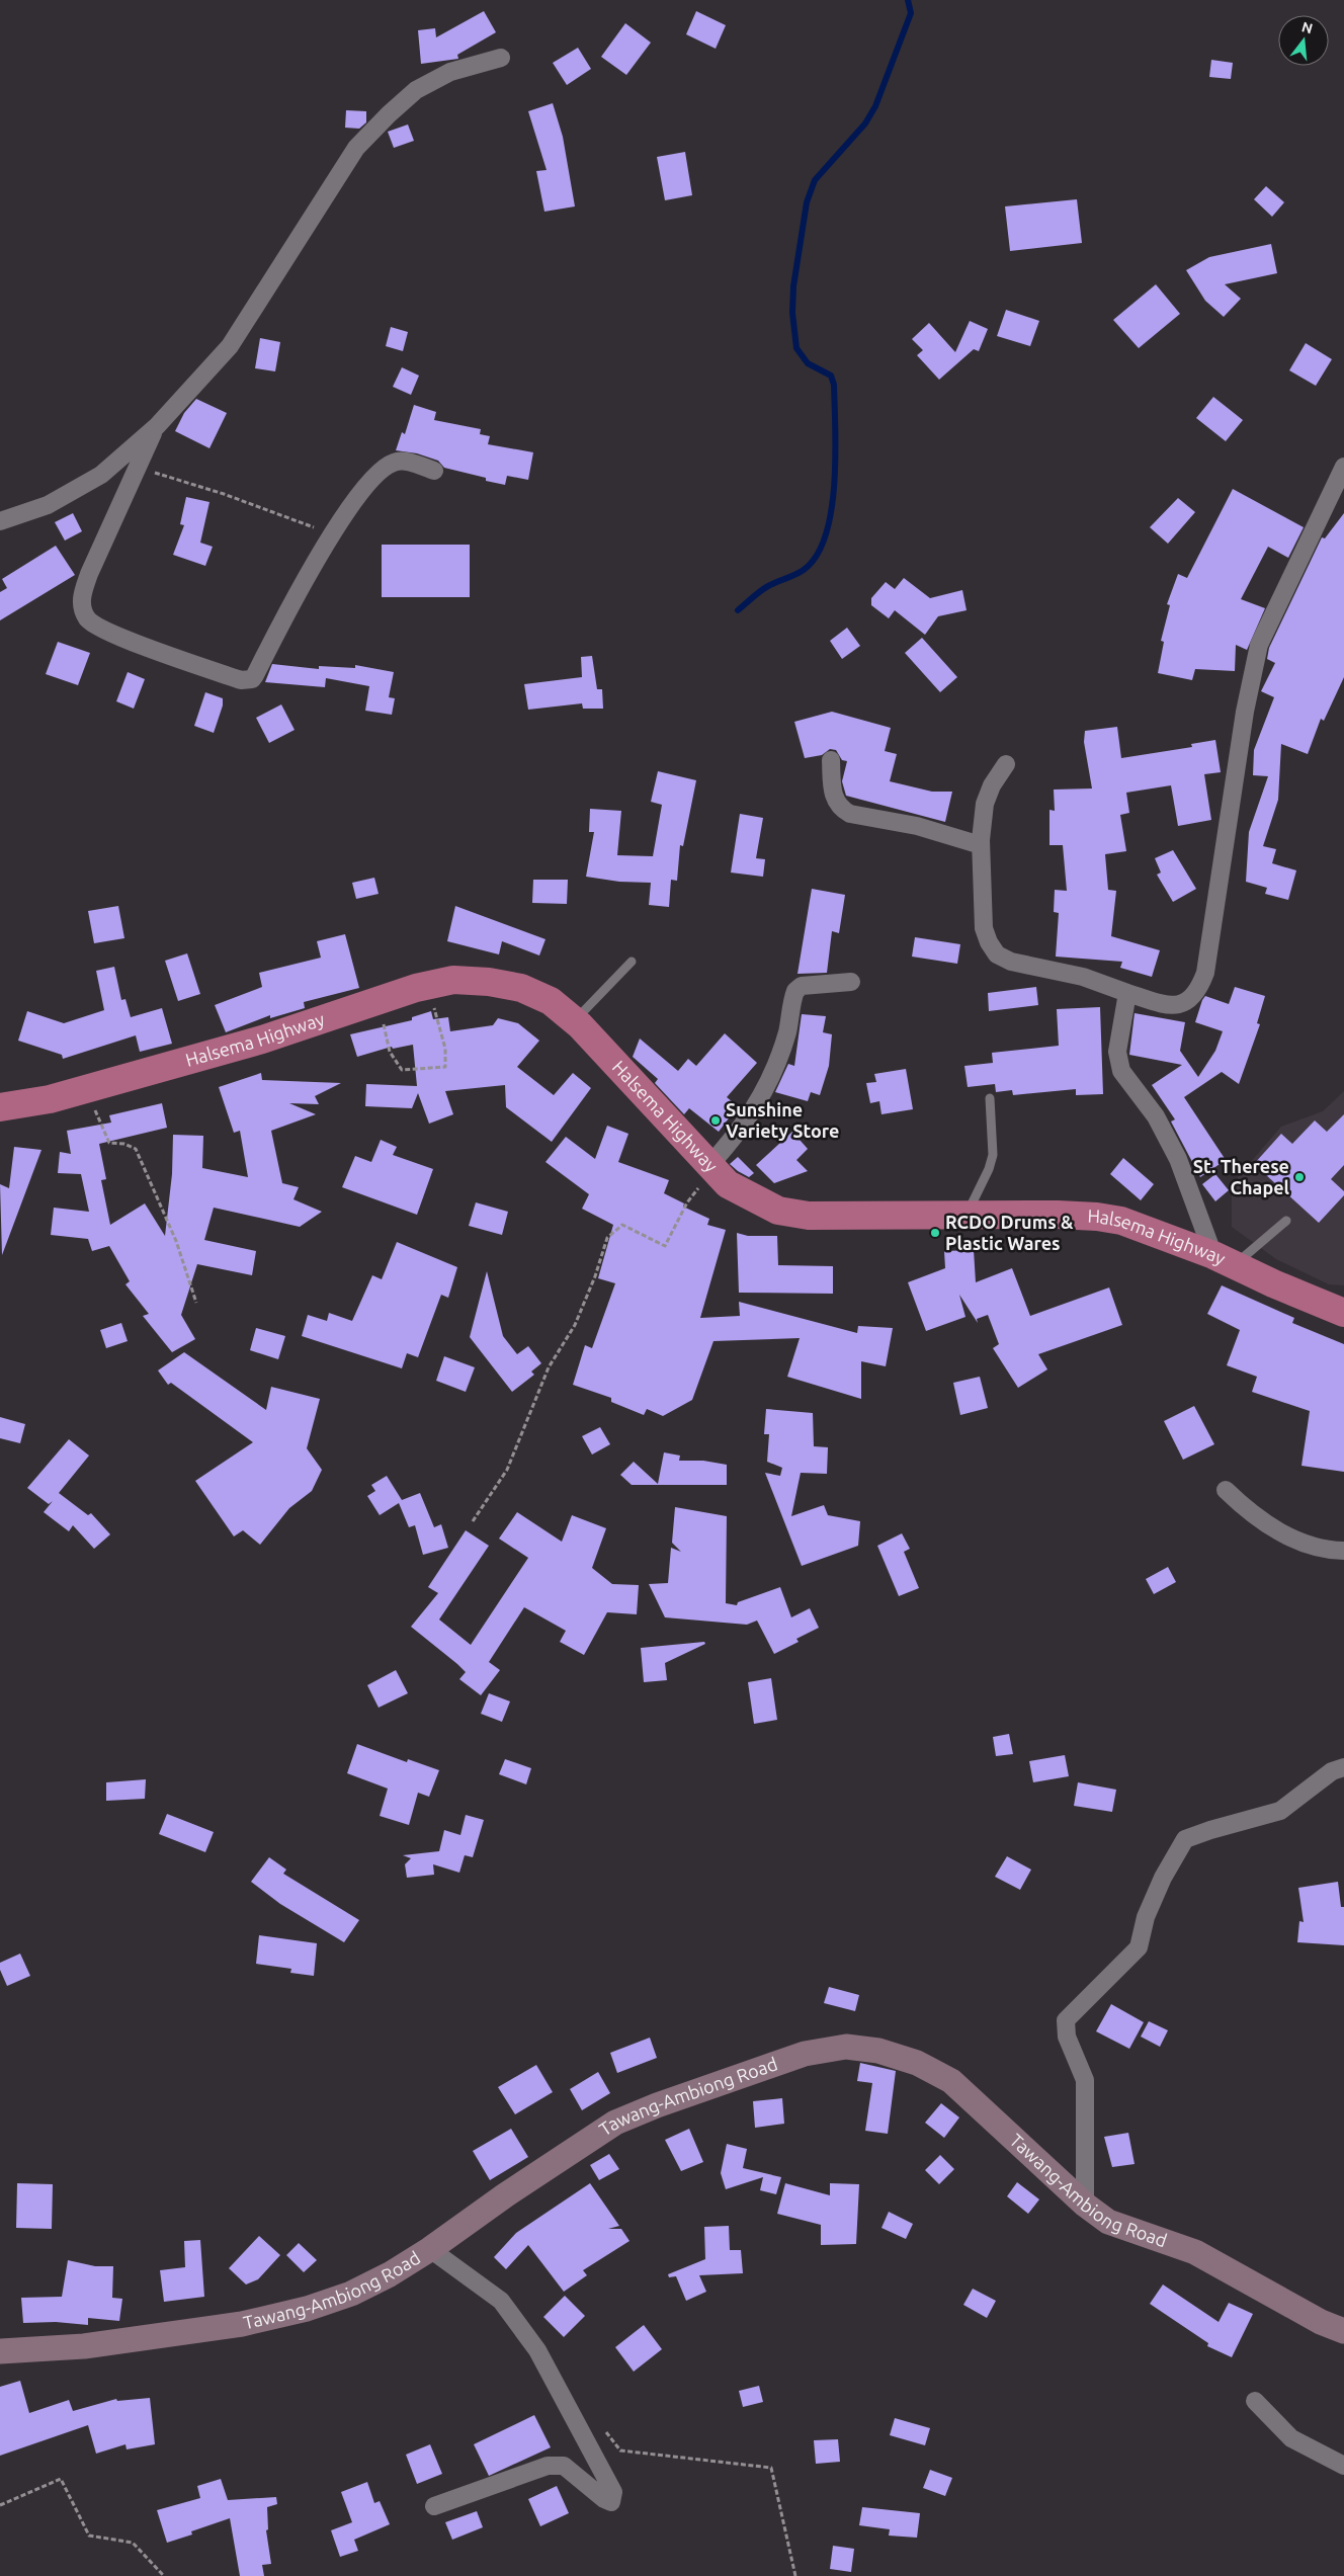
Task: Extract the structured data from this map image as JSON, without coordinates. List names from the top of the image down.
{
  "streets": {
    "highway": ["Halsema Highway"],
    "main road": ["Tawang-Ambiong Road"]
  },
  "places": ["Sunshine Variety Store", "St. Therese Chapel", "RCDO Drums & Plastic Wares"],
  "north": "top"
}
